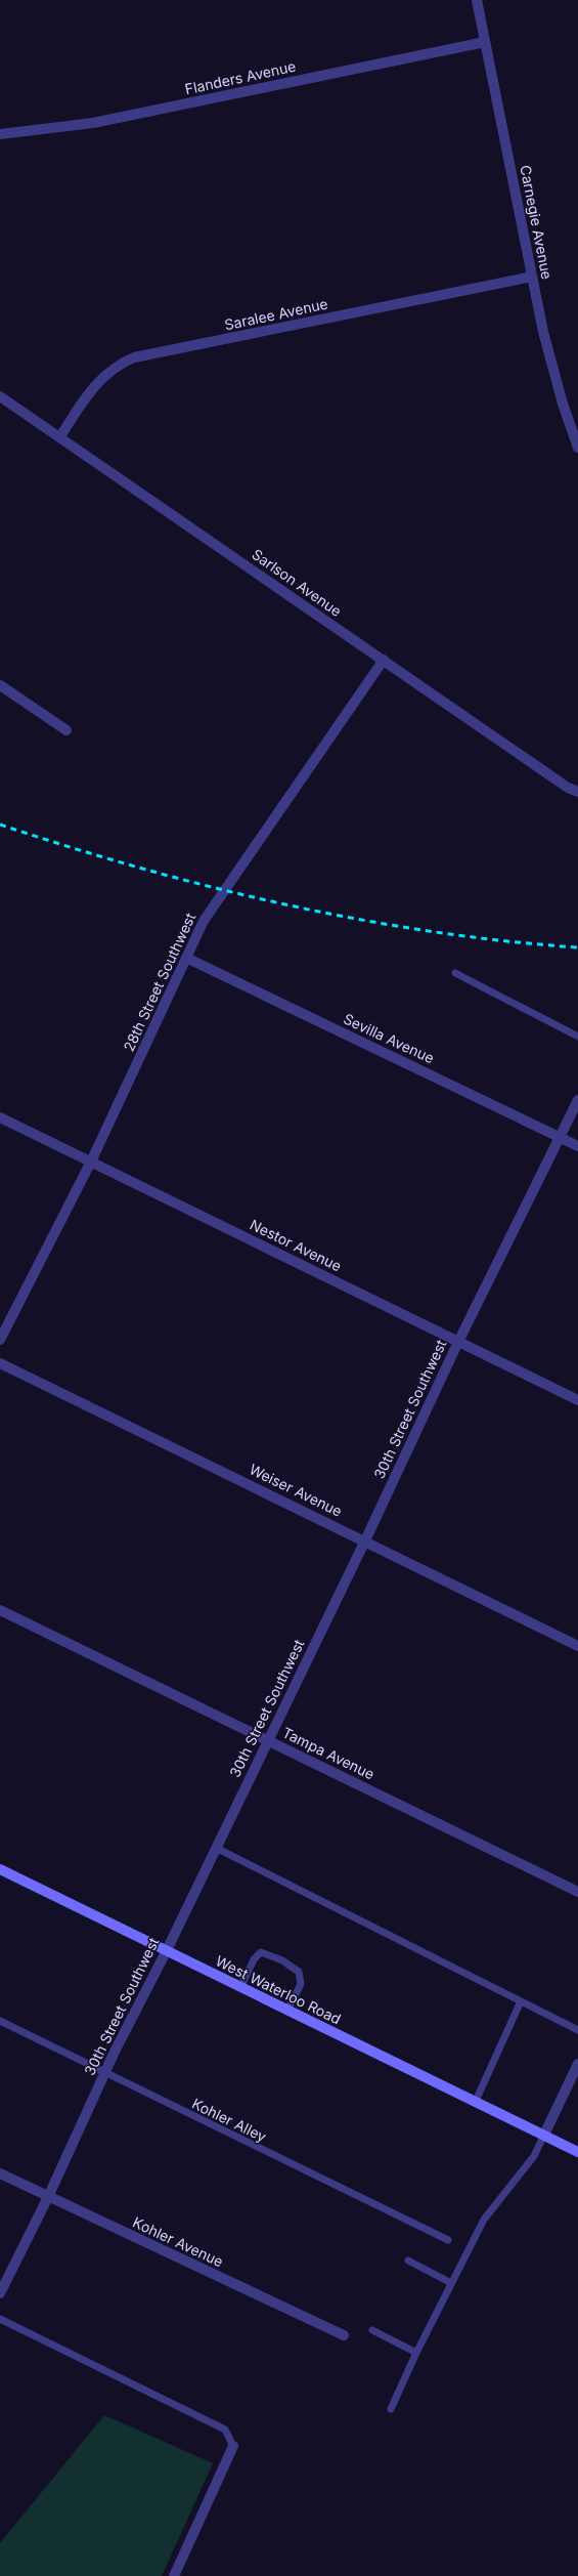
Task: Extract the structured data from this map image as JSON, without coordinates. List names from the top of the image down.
{
  "streets": {
    "main road": ["West Waterloo Road"],
    "street": [
      "Flanders Avenue",
      "Carnegie Avenue",
      "Saralee Avenue",
      "Sarlson Avenue",
      "28th Street Southwest",
      "Sevilla Avenue",
      "Nestor Avenue",
      "30th Street Southwest",
      "Weiser Avenue",
      "Tampa Avenue",
      "Kohler Avenue"
    ],
    "lane": ["Kohler Alley"]
  },
  "crossings": [
    ["Flanders Avenue", "Carnegie Avenue"],
    ["Carnegie Avenue", "Saralee Avenue"],
    ["Saralee Avenue", "Sarlson Avenue"],
    ["Sarlson Avenue", "28th Street Southwest"],
    ["28th Street Southwest", "Sevilla Avenue"],
    ["28th Street Southwest", "Nestor Avenue"],
    ["Sevilla Avenue", "30th Street Southwest"],
    ["Nestor Avenue", "30th Street Southwest"],
    ["30th Street Southwest", "Weiser Avenue"],
    ["30th Street Southwest", "Tampa Avenue"],
    ["30th Street Southwest", "West Waterloo Road"],
    ["30th Street Southwest", "Kohler Alley"],
    ["30th Street Southwest", "Kohler Avenue"]
  ]
}
